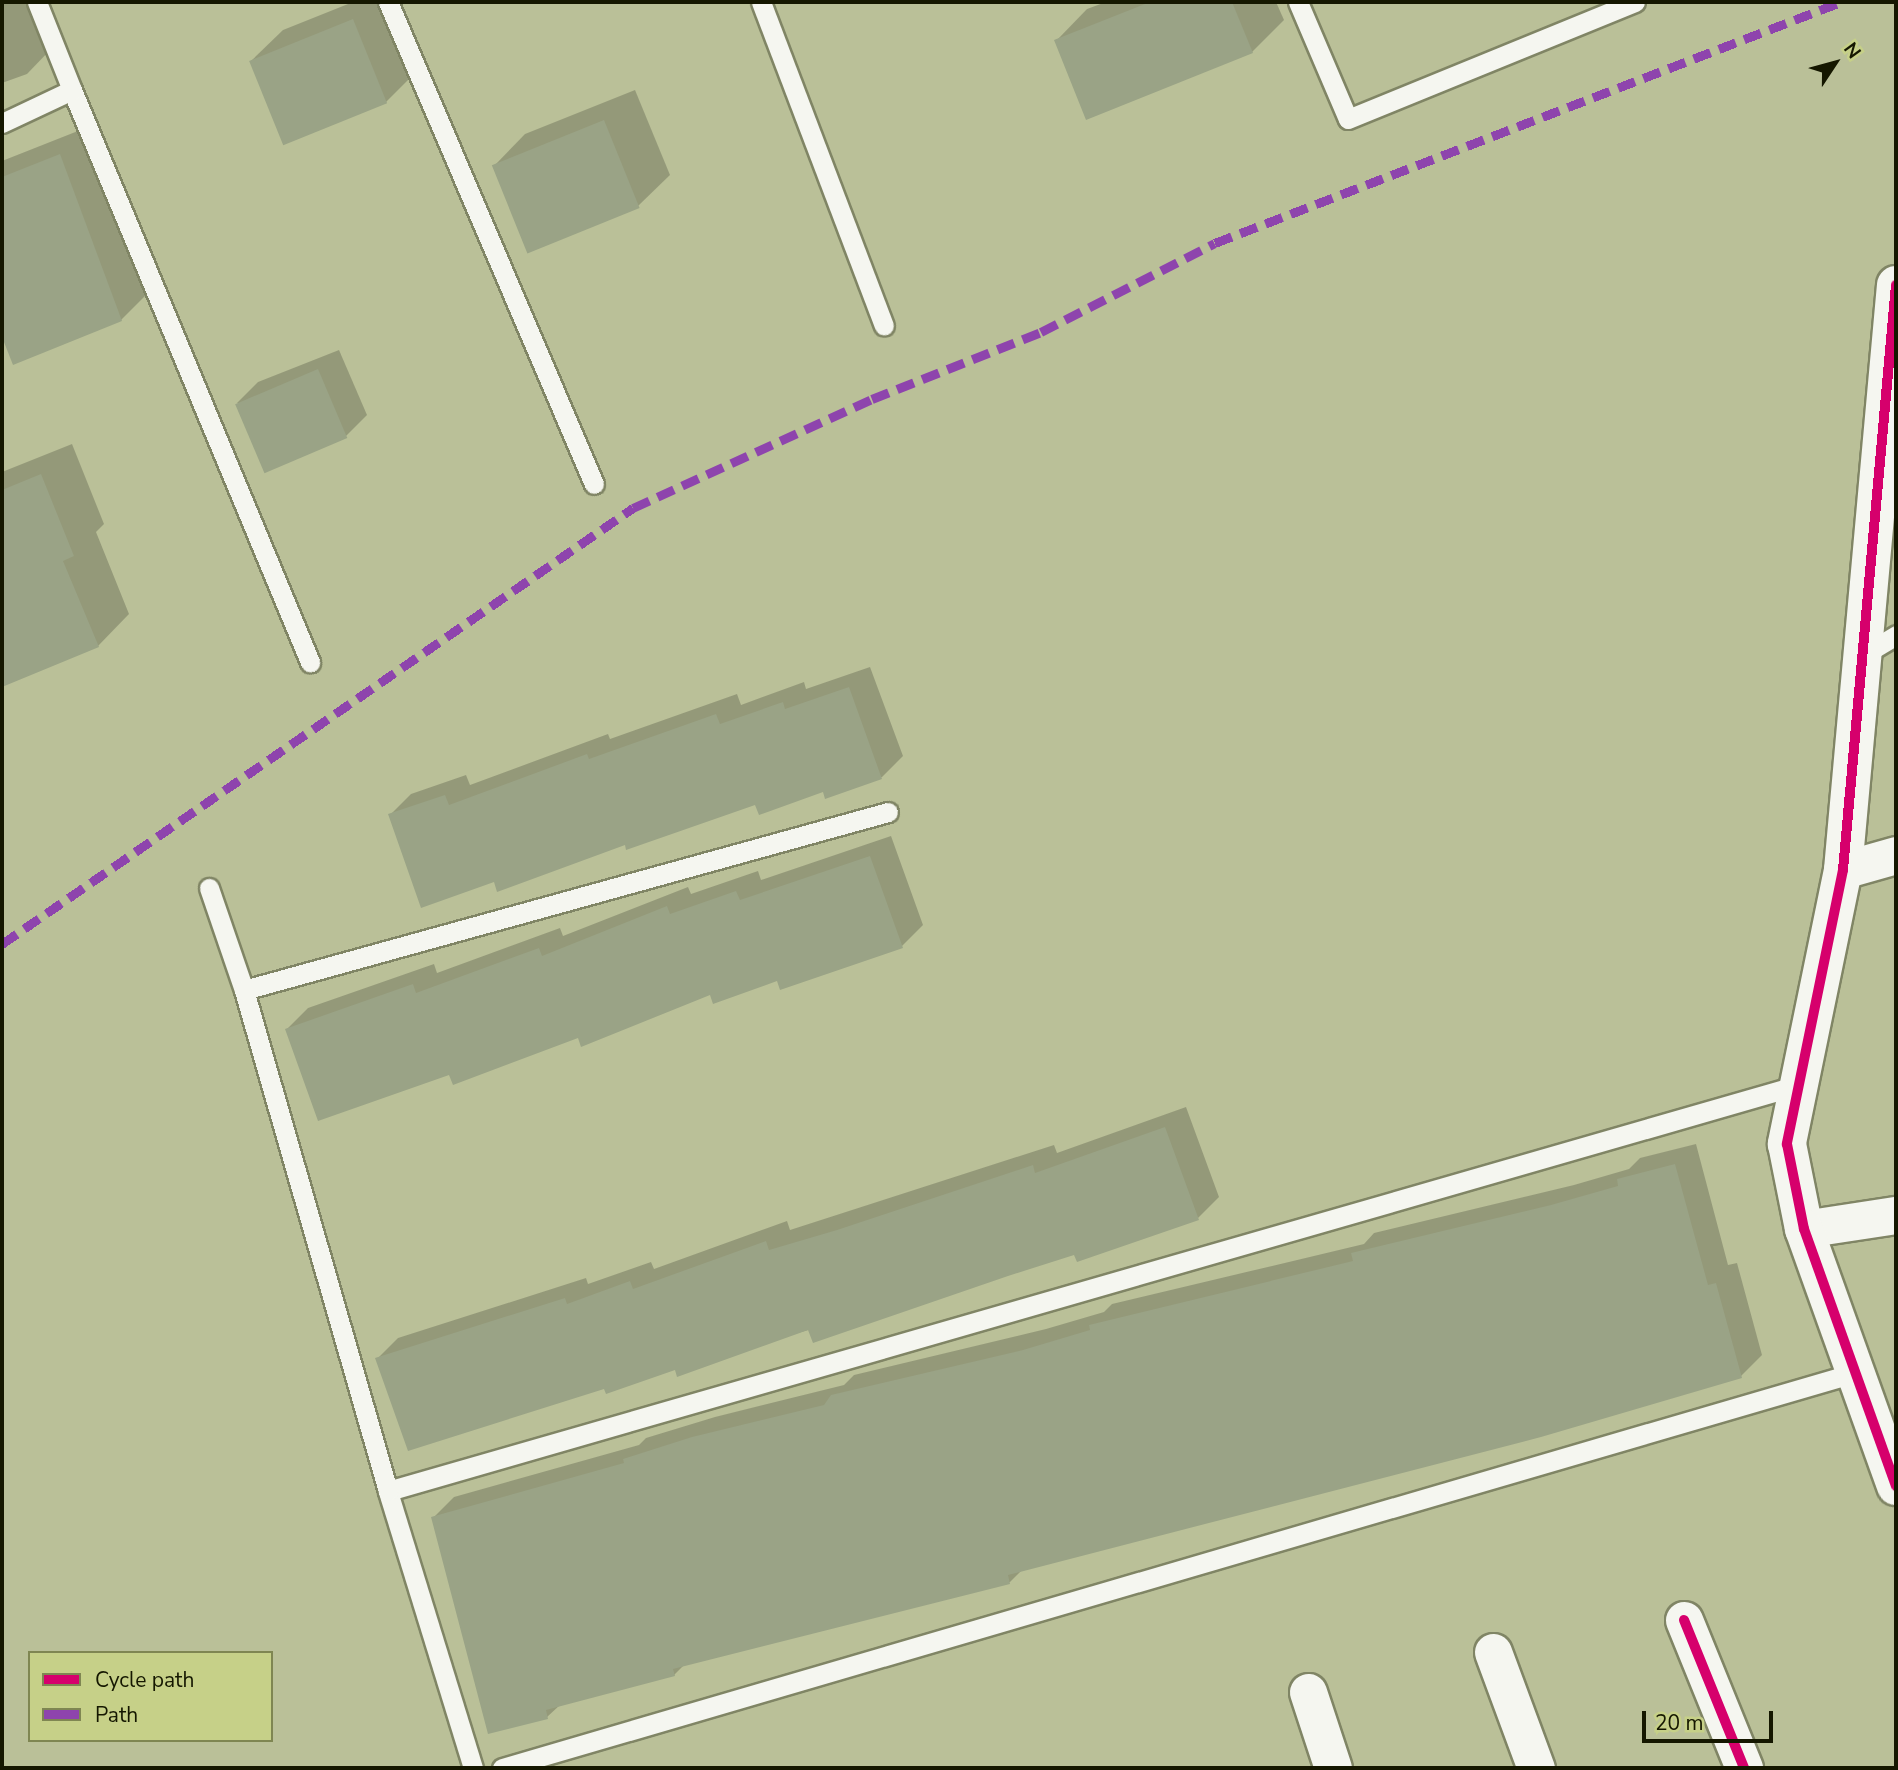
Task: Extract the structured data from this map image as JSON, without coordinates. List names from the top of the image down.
{
  "legend": ["Cycle path", "Path"],
  "scale_bar": "20 m",
  "north": "top right"
}
